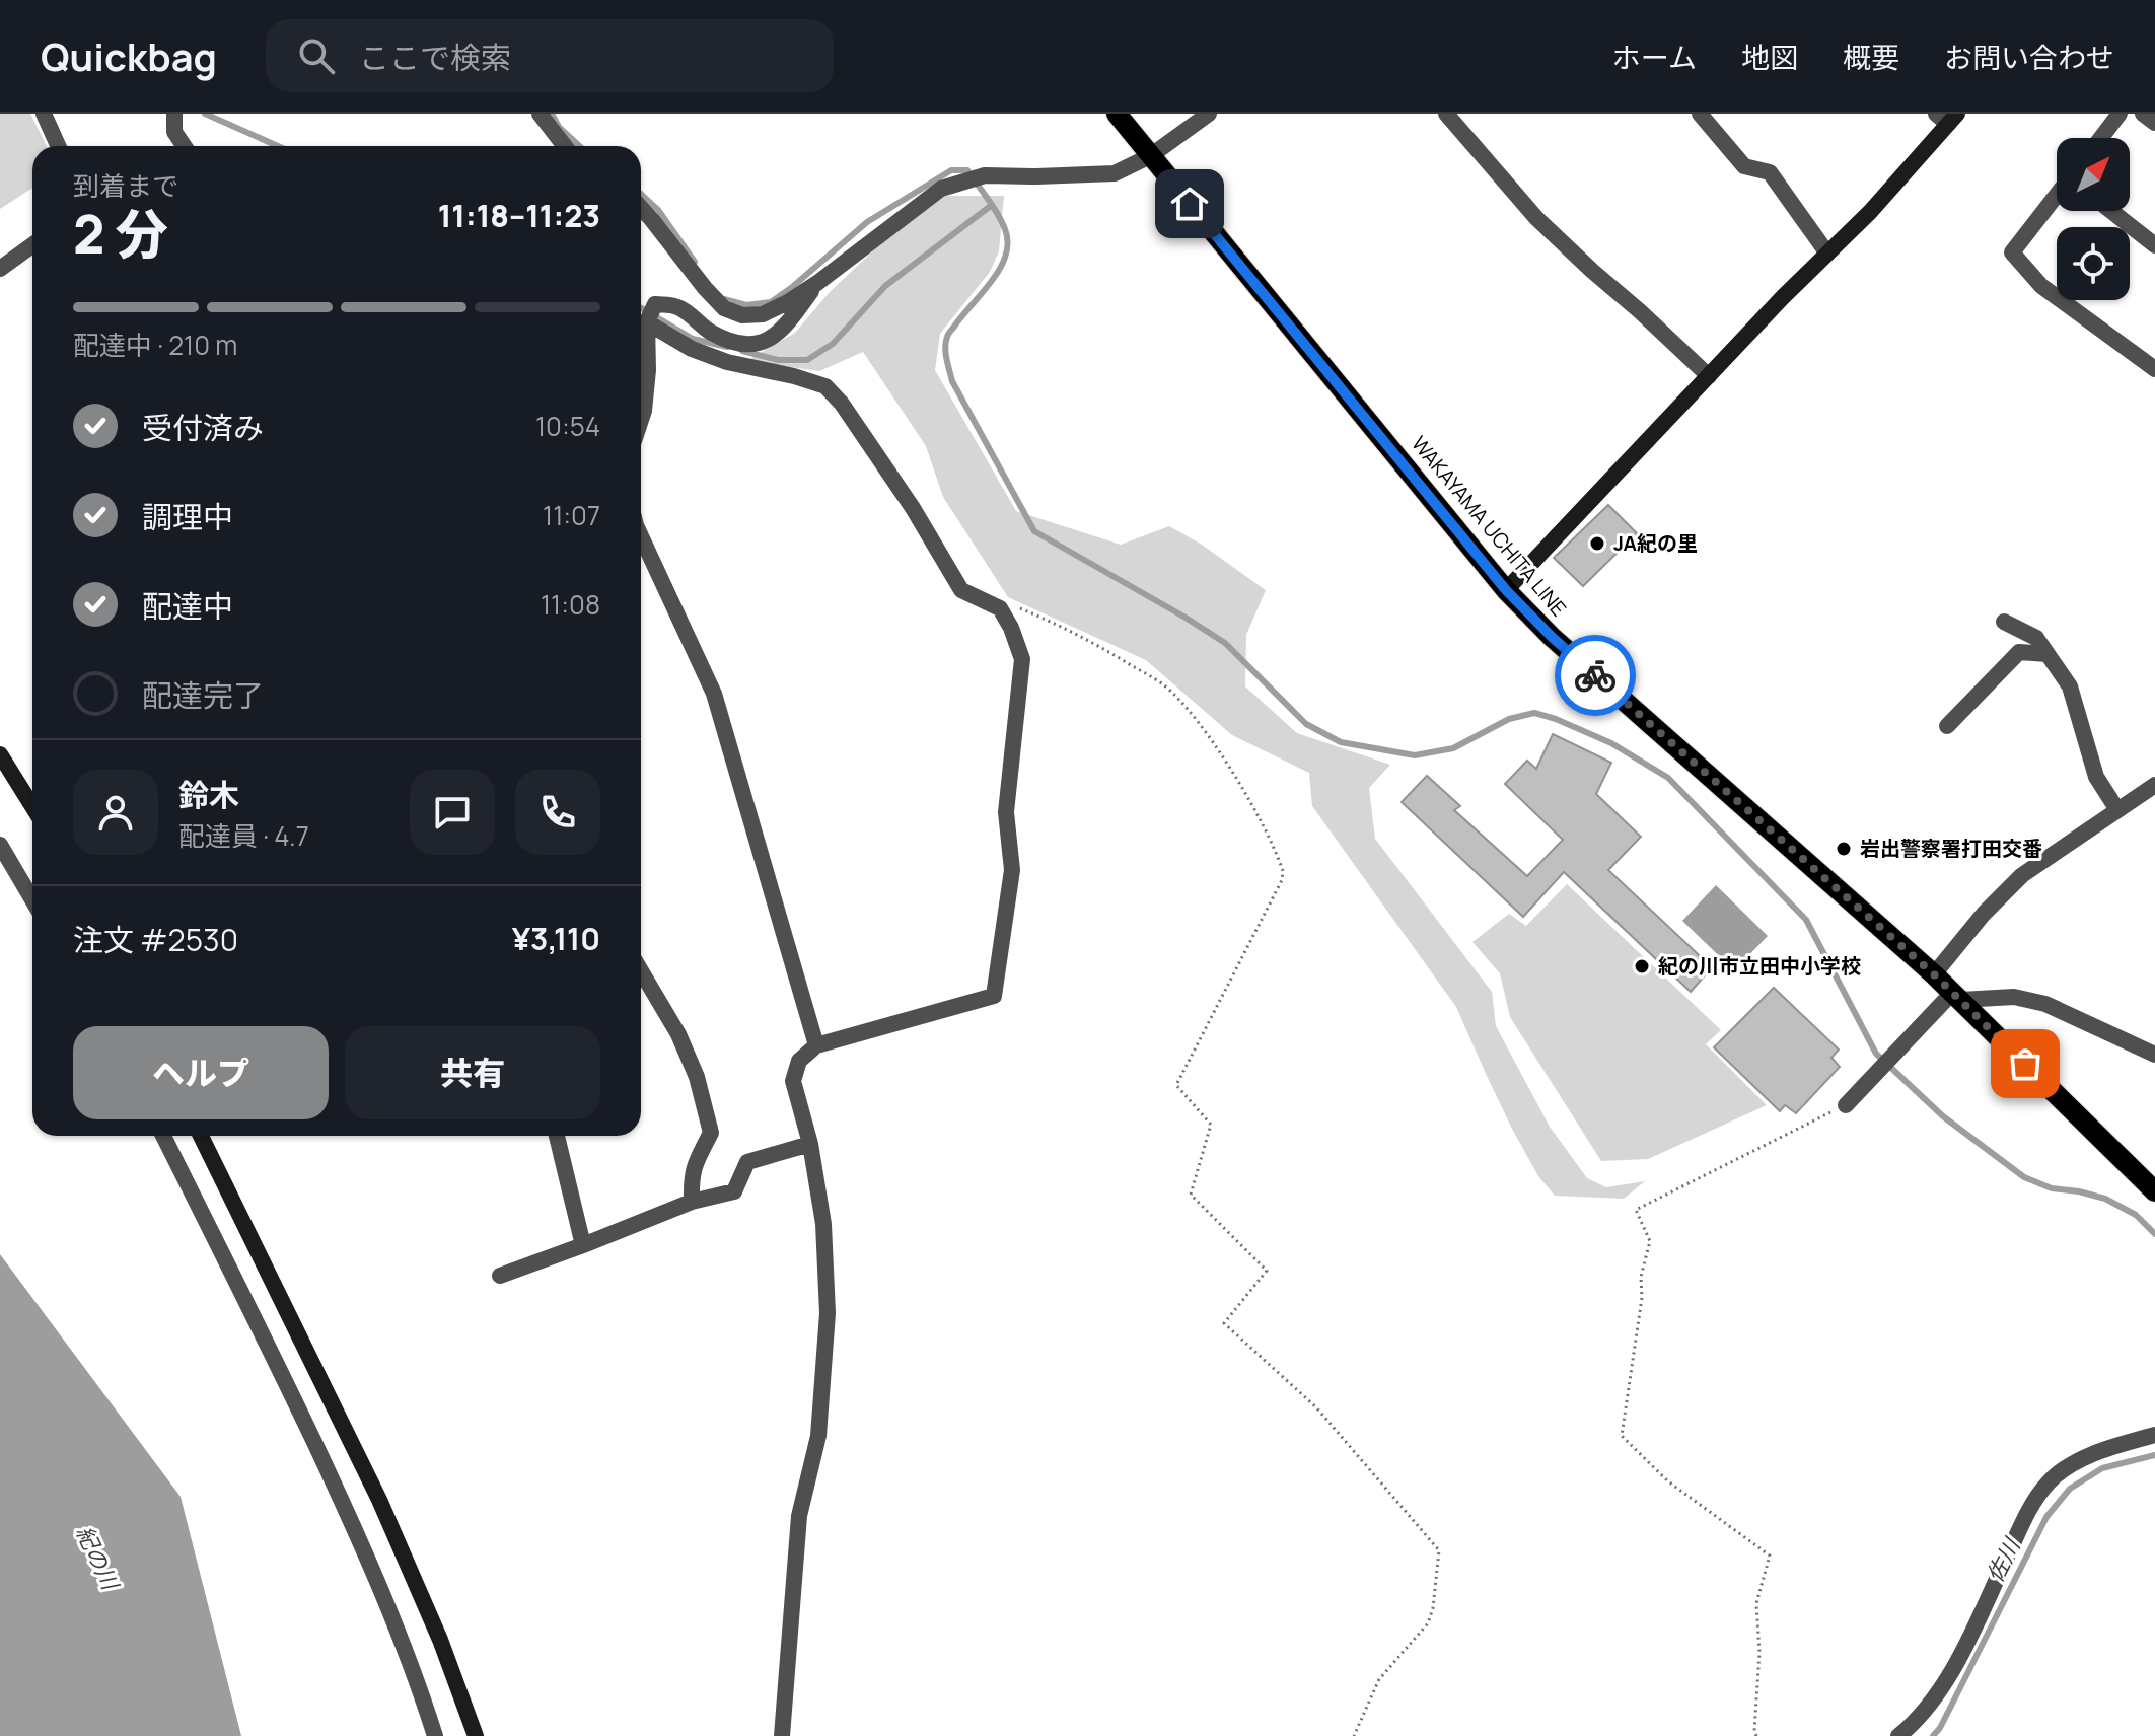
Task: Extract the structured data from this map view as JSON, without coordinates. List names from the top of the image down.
{
  "streets": {
    "main road": ["WAKAYAMA UCHITA LINE"]
  },
  "water": ["紀の川", "佐川"],
  "places": ["JA紀の里", "岩出警察署打田交番", "紀の川市立田中小学校"],
  "north": "top right",
  "page": {
    "header": "Quickbag",
    "search": "ここで検索",
    "nav": [
      "ホーム",
      "地図",
      "概要",
      "お問い合わせ"
    ],
    "heading": ["2 分", "到着まで", "11:18–11:23"],
    "panel": [
      "鈴木",
      "配達員 · 4.7",
      "注文 #2530",
      "¥3,110"
    ],
    "bar": "配達中 · 210 m",
    "list": [
      ["受付済み", "10:54"],
      ["調理中", "11:07"],
      ["配達中", "11:08"],
      "配達完了"
    ],
    "buttons": ["ヘルプ", "共有"]
  }
}
